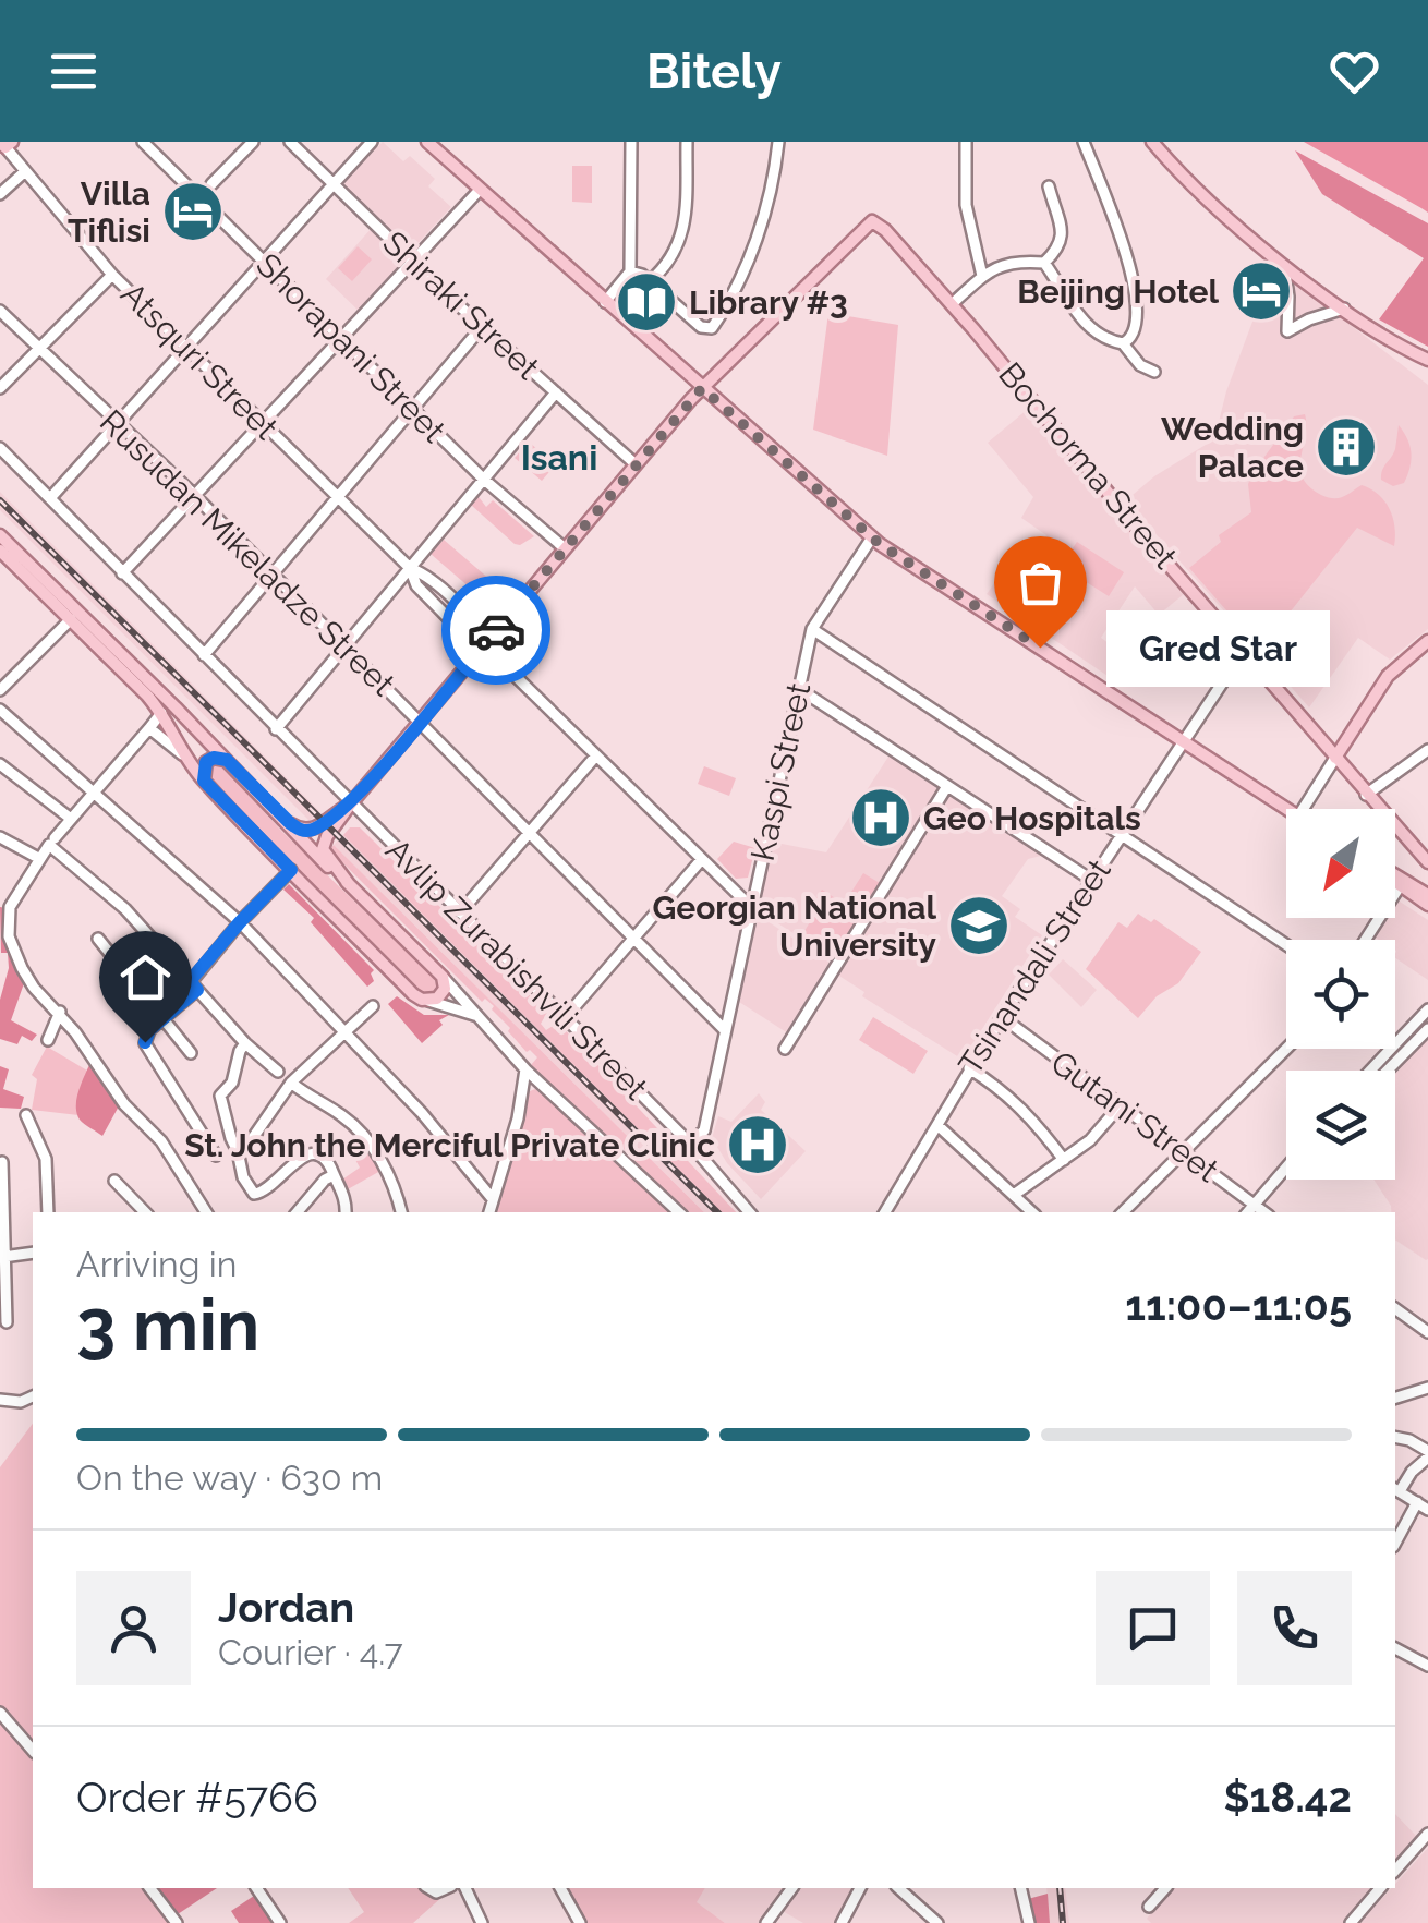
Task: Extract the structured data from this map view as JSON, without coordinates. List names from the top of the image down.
{
  "streets": {
    "main road": ["Bochorma Street"],
    "street": [
      "Shiraki Street",
      "Shorapani Street",
      "Atsquri Street",
      "Rusudan Mikeladze Street",
      "Kaspi Street",
      "Tsinandali Street",
      "Avlip Zurabishvili Street",
      "Gutani Street"
    ]
  },
  "crossings": [
    ["Atsquri Street", "Kaspi Street"],
    ["Bochorma Street", "Tsinandali Street"],
    ["Rusudan Mikeladze Street", "Kaspi Street"],
    ["Kaspi Street", "Avlip Zurabishvili Street"],
    ["Tsinandali Street", "Gutani Street"]
  ],
  "districts": ["Isani"],
  "places": {
    "hotel": ["Villa Tiflisi", "Beijing Hotel"],
    "library": ["Library #3"],
    "building": ["Wedding Palace"],
    "other": ["Gred Star"],
    "hospital": ["Geo Hospitals", "St. John the Merciful Private Clinic"],
    "school or university": ["Georgian National University"]
  },
  "north": "bottom left",
  "page": {
    "header": "Bitely",
    "bubble": "Gred Star",
    "heading": ["3 min", "Arriving in", "11:00–11:05"],
    "panel": [
      "Jordan",
      "Courier · 4.7",
      "Order #5766",
      "$18.42"
    ],
    "bar": "On the way · 630 m"
  }
}
